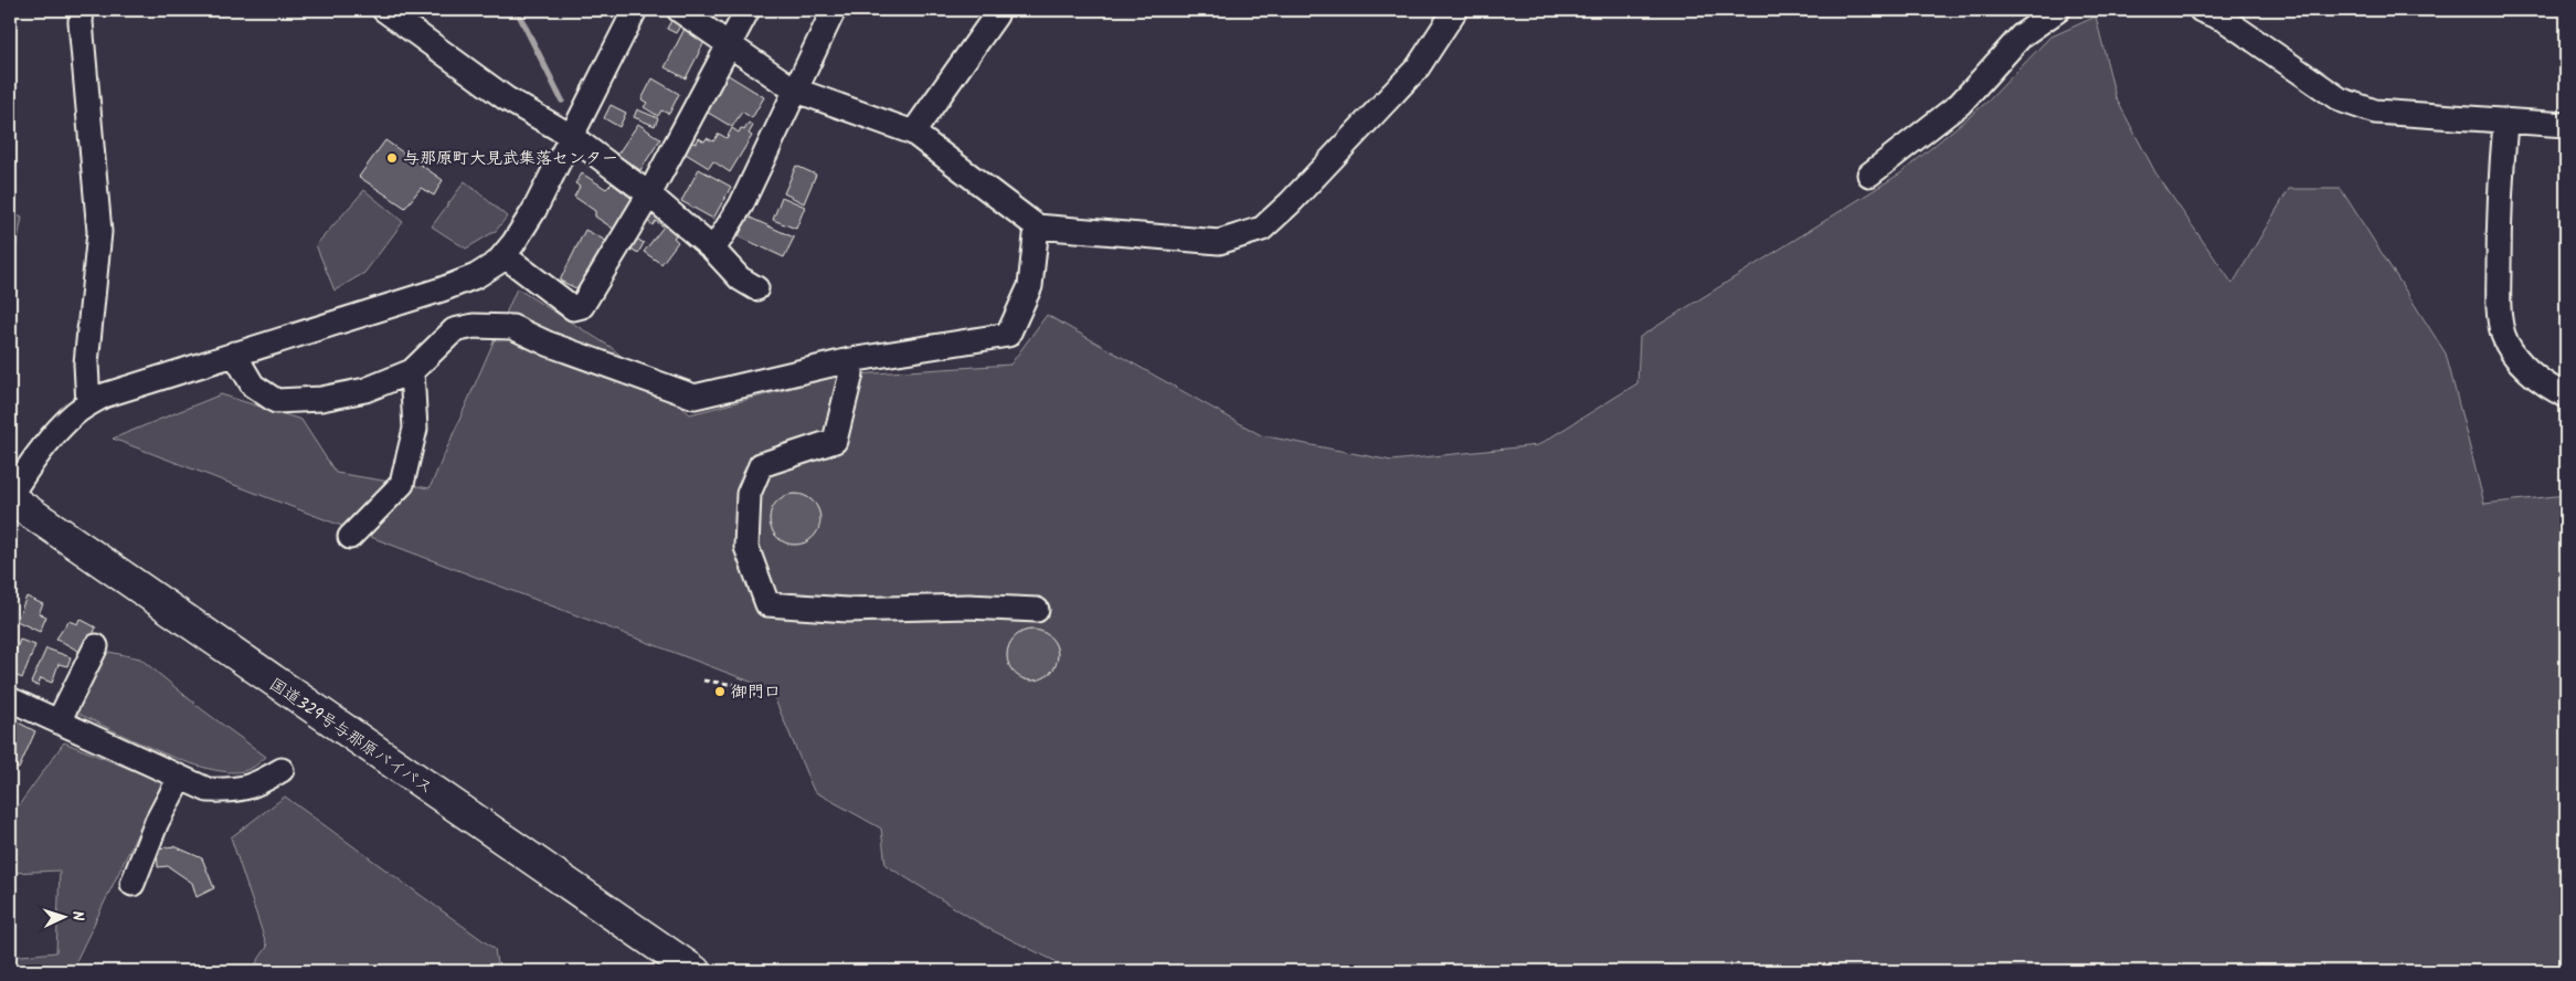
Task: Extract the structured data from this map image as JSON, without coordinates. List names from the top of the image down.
{
  "streets": {
    "highway": ["国道329号与那原バイパス"]
  },
  "places": ["与那原町大見武集落センター", "御門口"],
  "north": "right"
}
